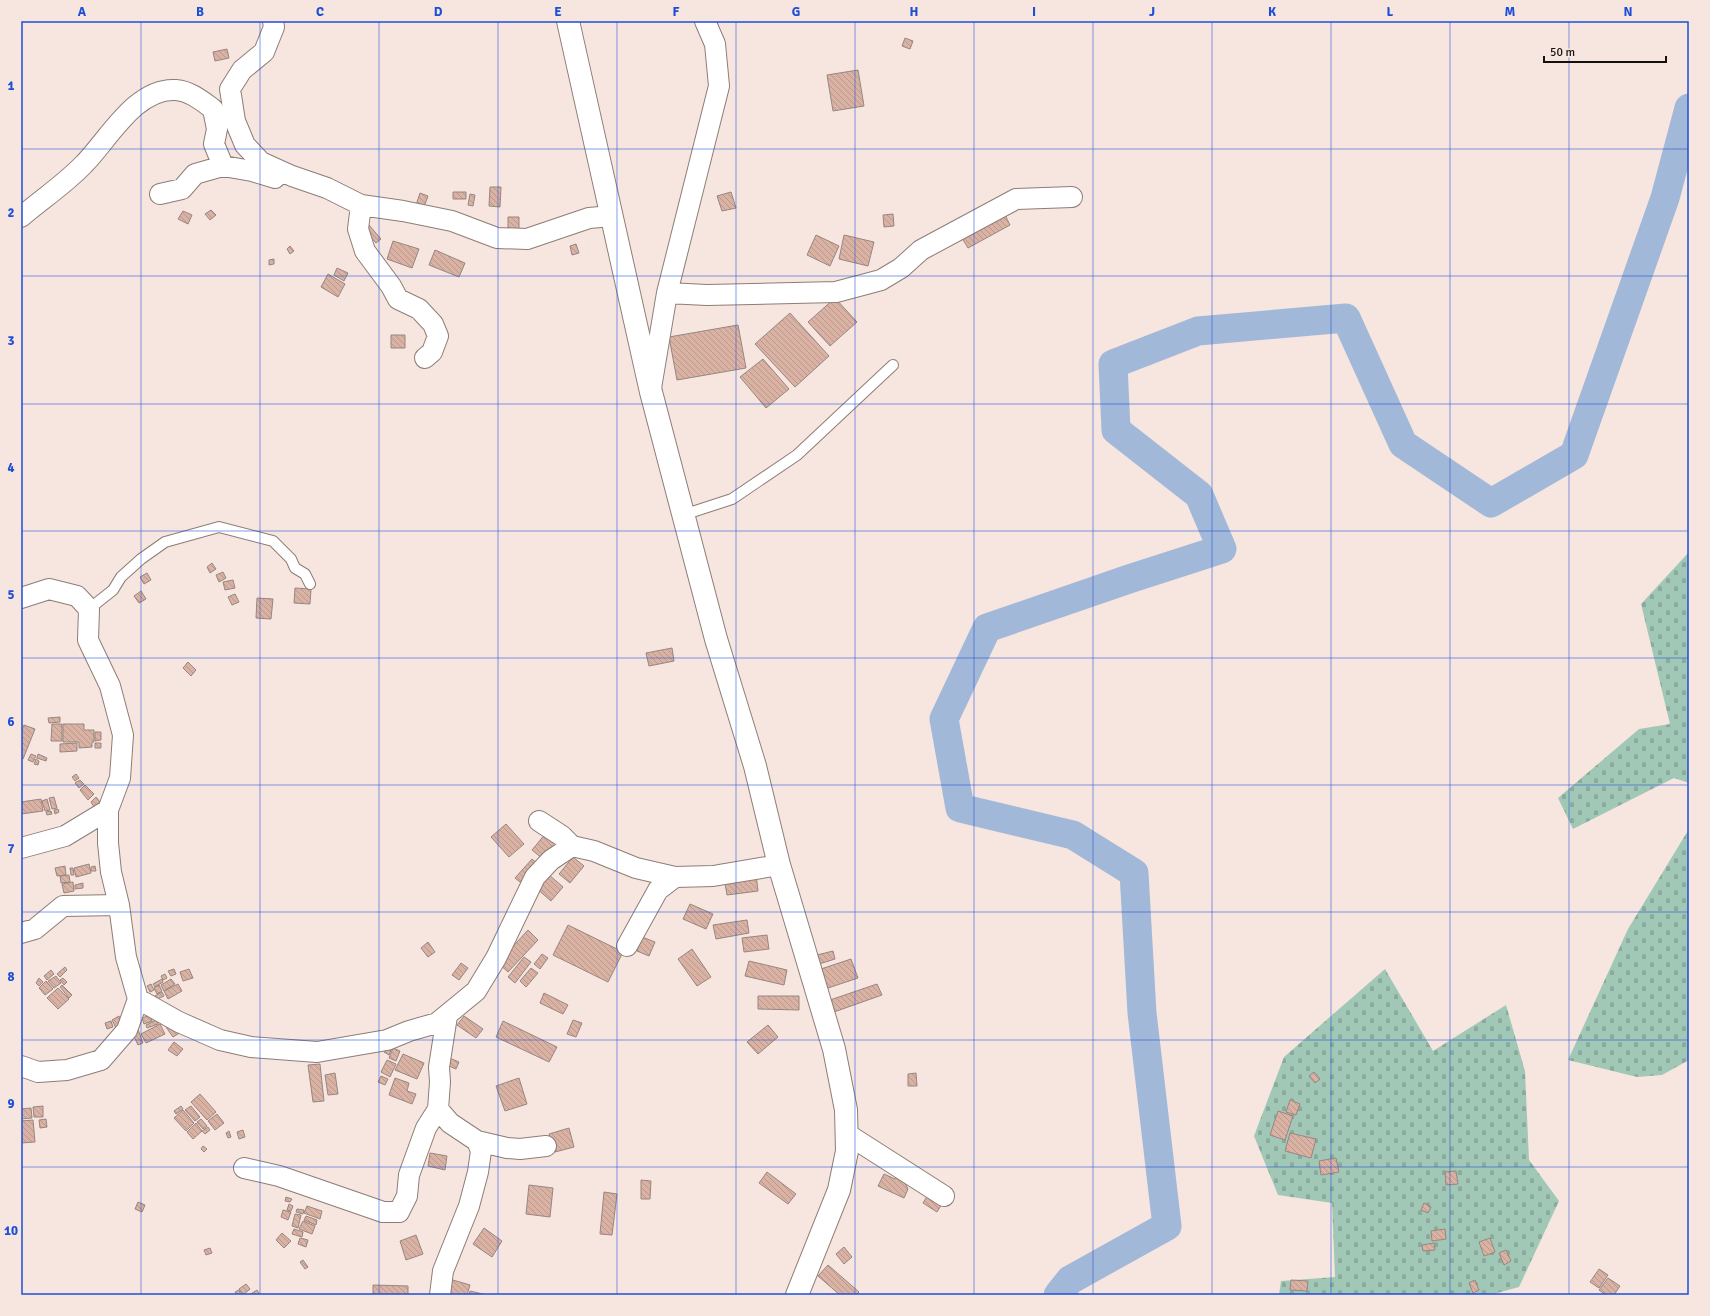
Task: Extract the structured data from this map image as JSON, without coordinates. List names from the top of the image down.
{
  "scale_bar": "50 m",
  "grid": {
    "columns": [
      "A",
      "B",
      "C",
      "D",
      "E",
      "F",
      "G",
      "H",
      "I",
      "J",
      "K",
      "L",
      "M",
      "N"
    ],
    "rows": [
      "1",
      "2",
      "3",
      "4",
      "5",
      "6",
      "7",
      "8",
      "9",
      "10"
    ]
  }
}
